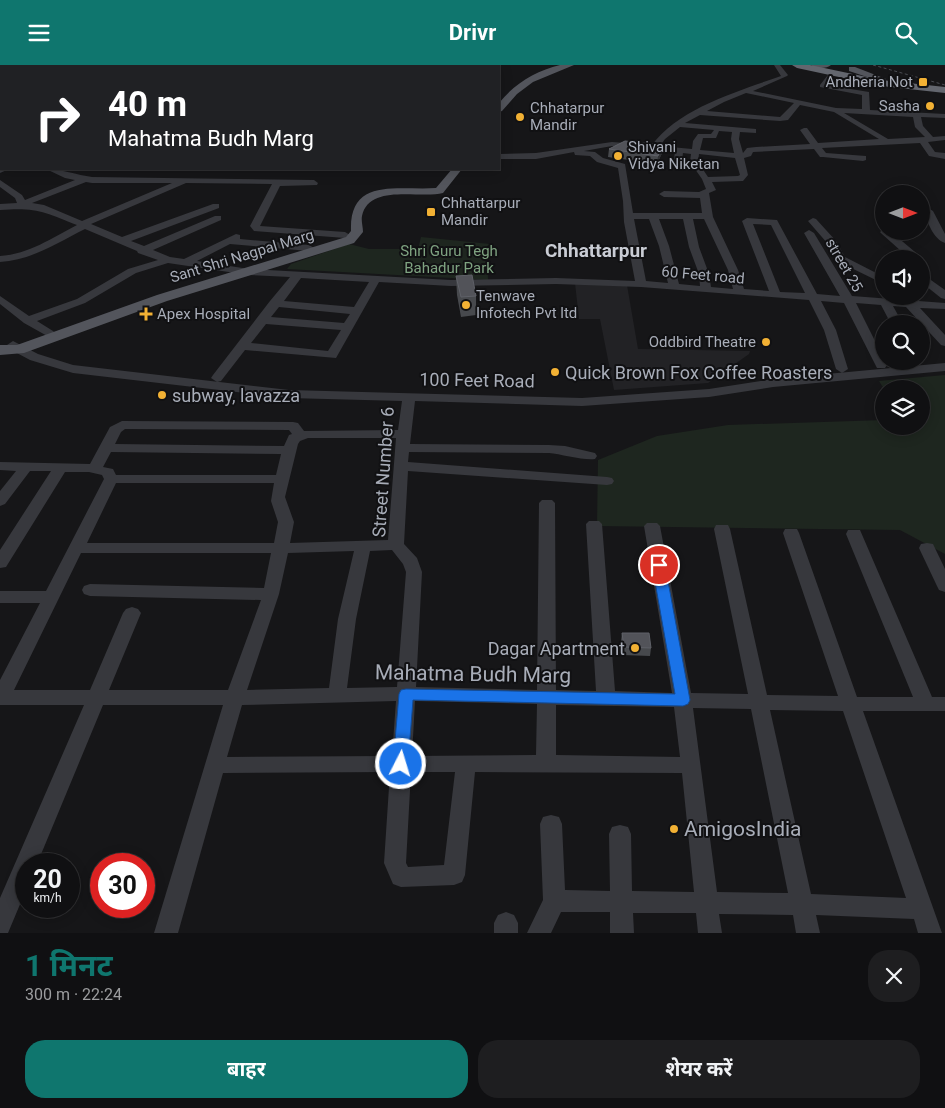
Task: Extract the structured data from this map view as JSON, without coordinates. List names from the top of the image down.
{
  "streets": {
    "main road": ["Sant Shri Nagpal Marg"],
    "street": [
      "street 25",
      "60 Feet road",
      "100 Feet Road",
      "Street Number 6",
      "Mahatma Budh Marg"
    ]
  },
  "crossings": [
    ["Sant Shri Nagpal Marg", "60 Feet road"],
    ["Sant Shri Nagpal Marg", "100 Feet Road"],
    ["street 25", "60 Feet road"],
    ["100 Feet Road", "Street Number 6"],
    ["Street Number 6", "Mahatma Budh Marg"]
  ],
  "districts": ["Chhattarpur"],
  "parks": ["Shri Guru Tegh Bahadur Park"],
  "places": {
    "transit": ["Andheria Not", "Chhattarpur Mandir"],
    "other": [
      "Sasha",
      "Chhatarpur Mandir",
      "Shivani Vidya Niketan",
      "Tenwave Infotech Pvt ltd",
      "Oddbird Theatre",
      "Quick Brown Fox Coffee Roasters",
      "subway, lavazza",
      "Dagar Apartment",
      "AmigosIndia"
    ],
    "health": ["Apex Hospital"]
  },
  "north": "right",
  "page": {
    "header": "Drivr",
    "turn": ["40 m", "Mahatma Budh Marg"],
    "speed": "20 km/h",
    "limit": "30",
    "heading": ["1 मिनट", "300 m · 22:24"],
    "buttons": ["बाहर", "शेयर करें"]
  }
}
